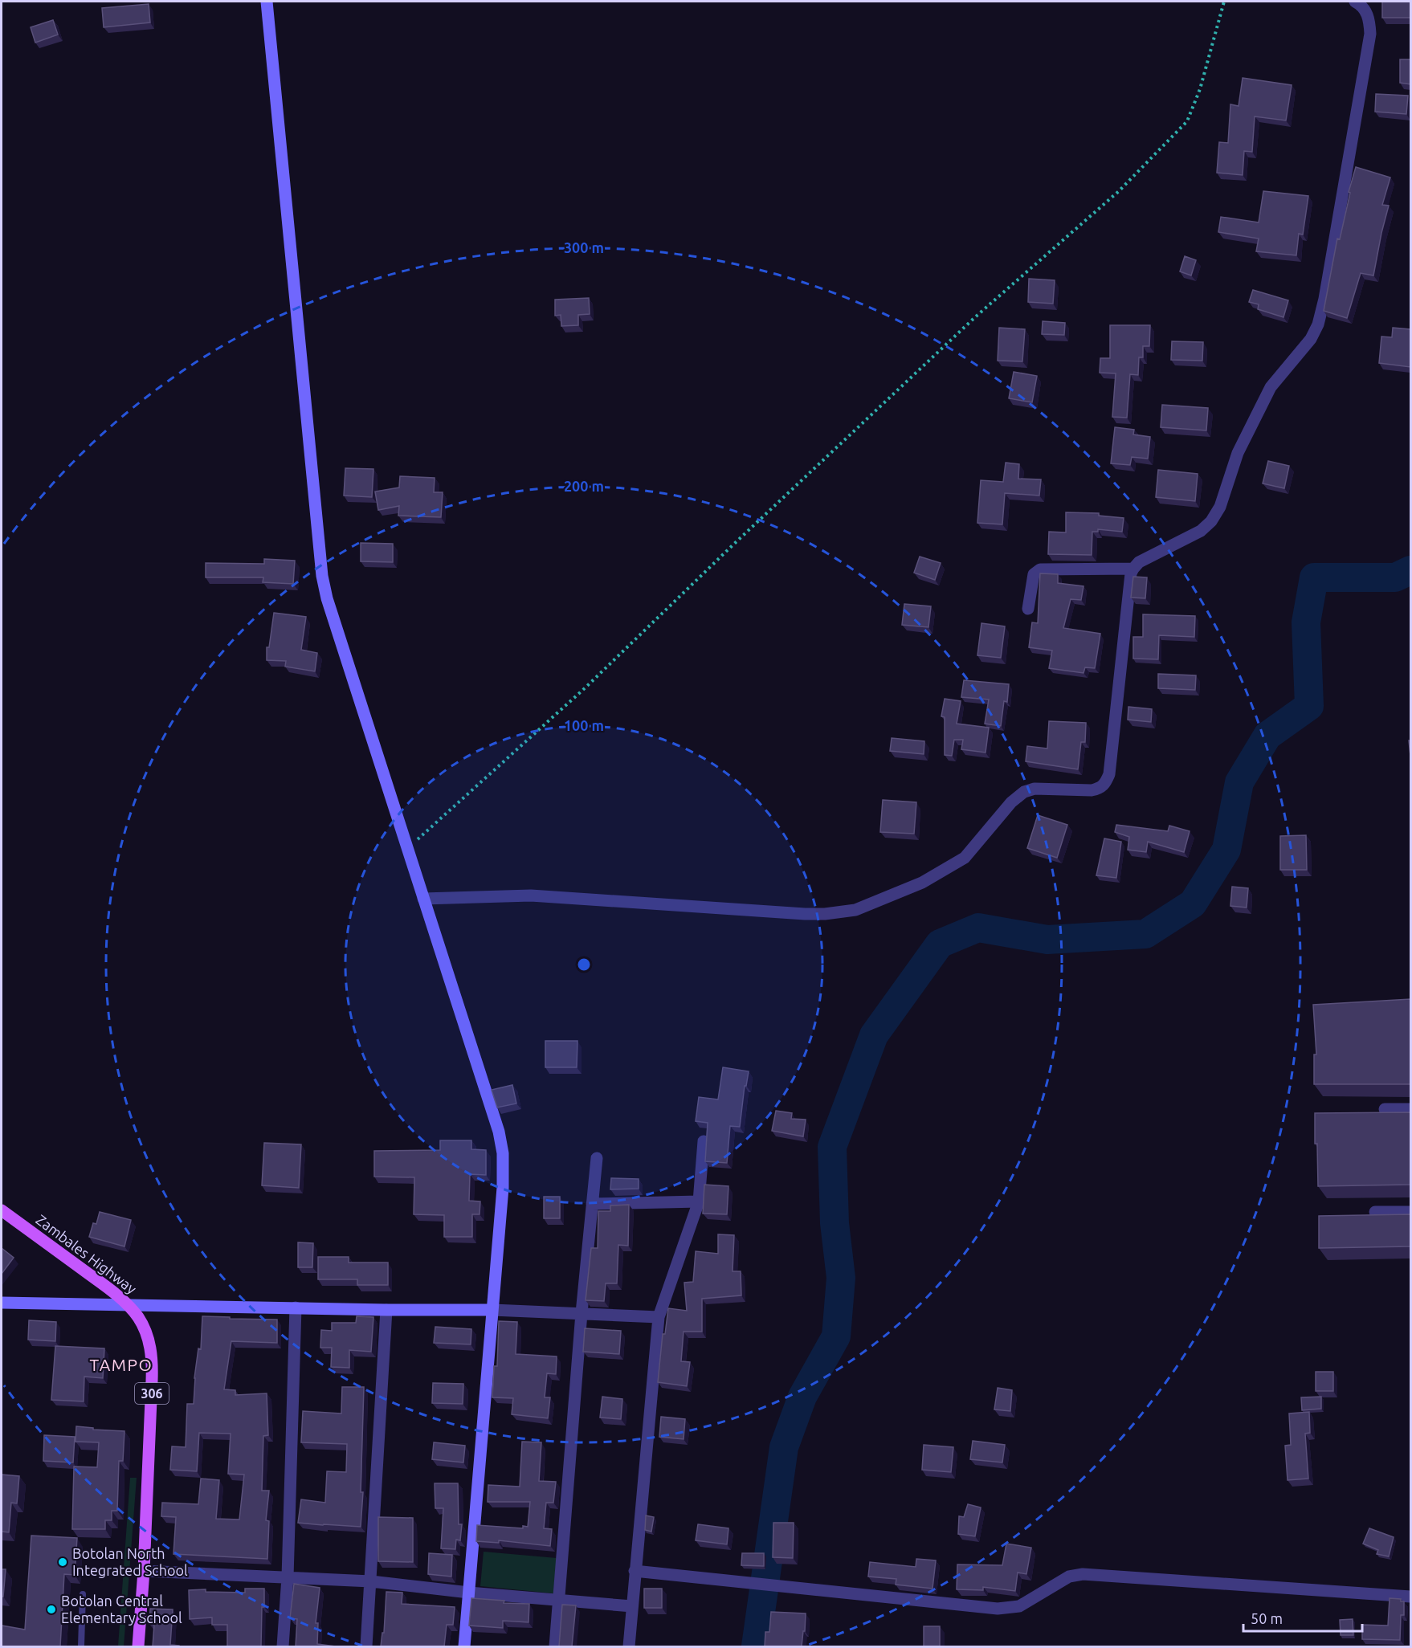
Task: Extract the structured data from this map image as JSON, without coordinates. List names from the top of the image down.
{
  "streets": {
    "main road": ["Zambales Highway", "306"]
  },
  "districts": ["TAMPO"],
  "places": ["Botolan North Integrated School", "Botolan Central Elementary School"],
  "scale_bar": "50 m",
  "rings": ["300 m", "200 m", "100 m"]
}
